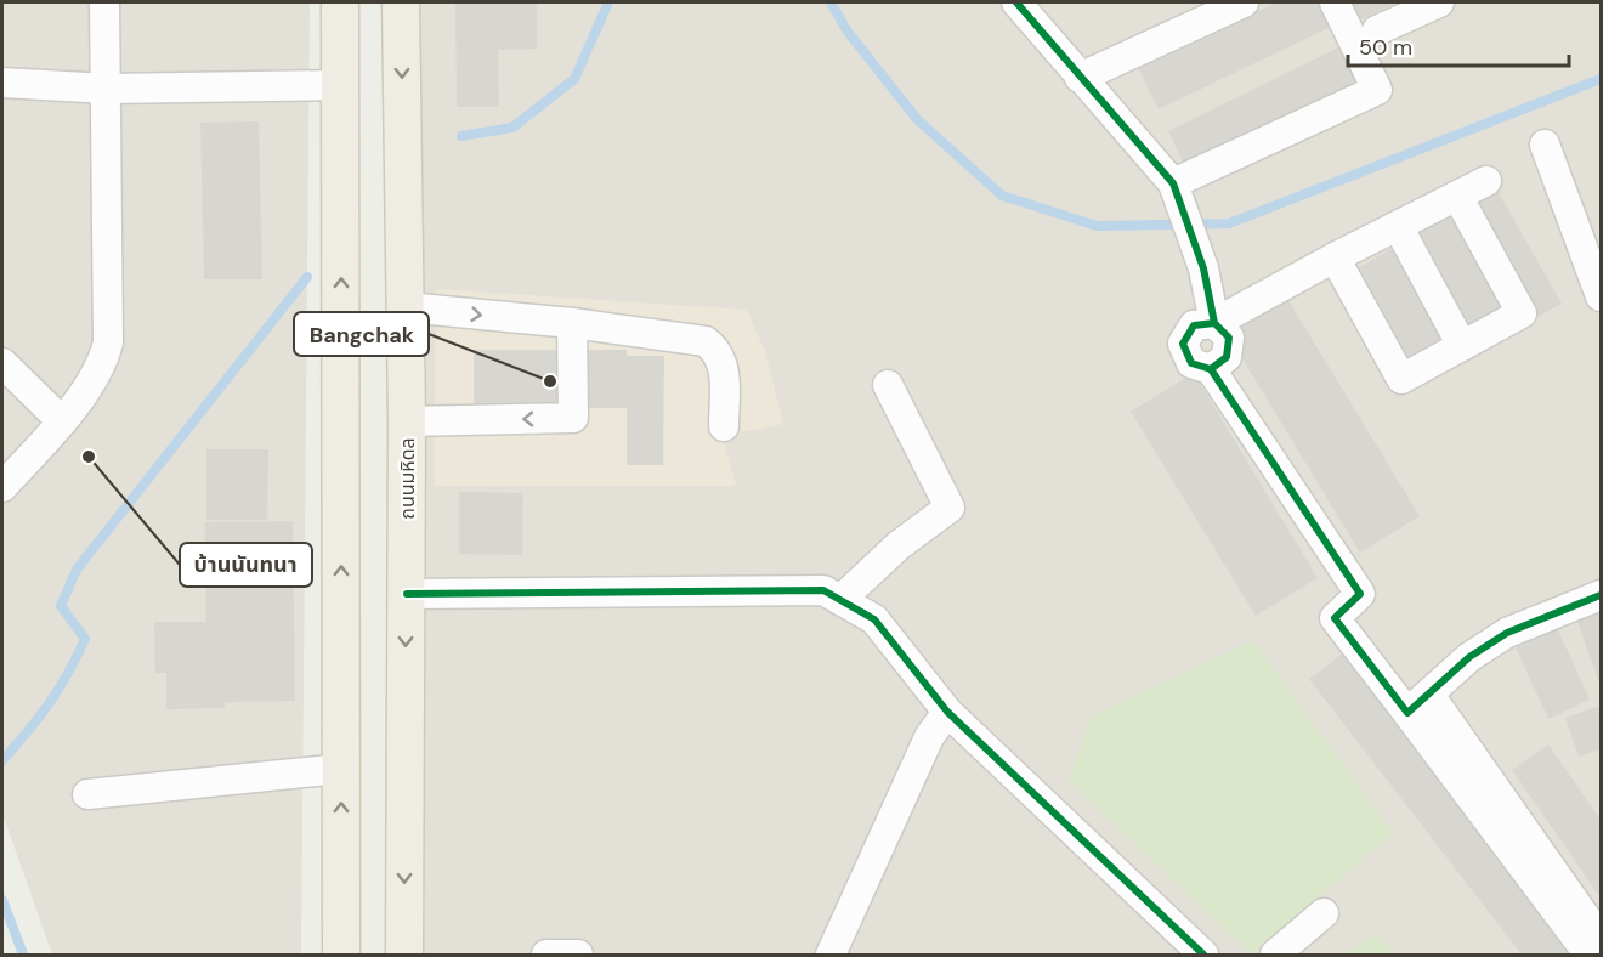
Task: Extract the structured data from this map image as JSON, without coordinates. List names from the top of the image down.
{
  "streets": {
    "main road": ["ถนนมหิดล"]
  },
  "places": ["Bangchak", "บ้านนันทนา"],
  "scale_bar": "50 m"
}
